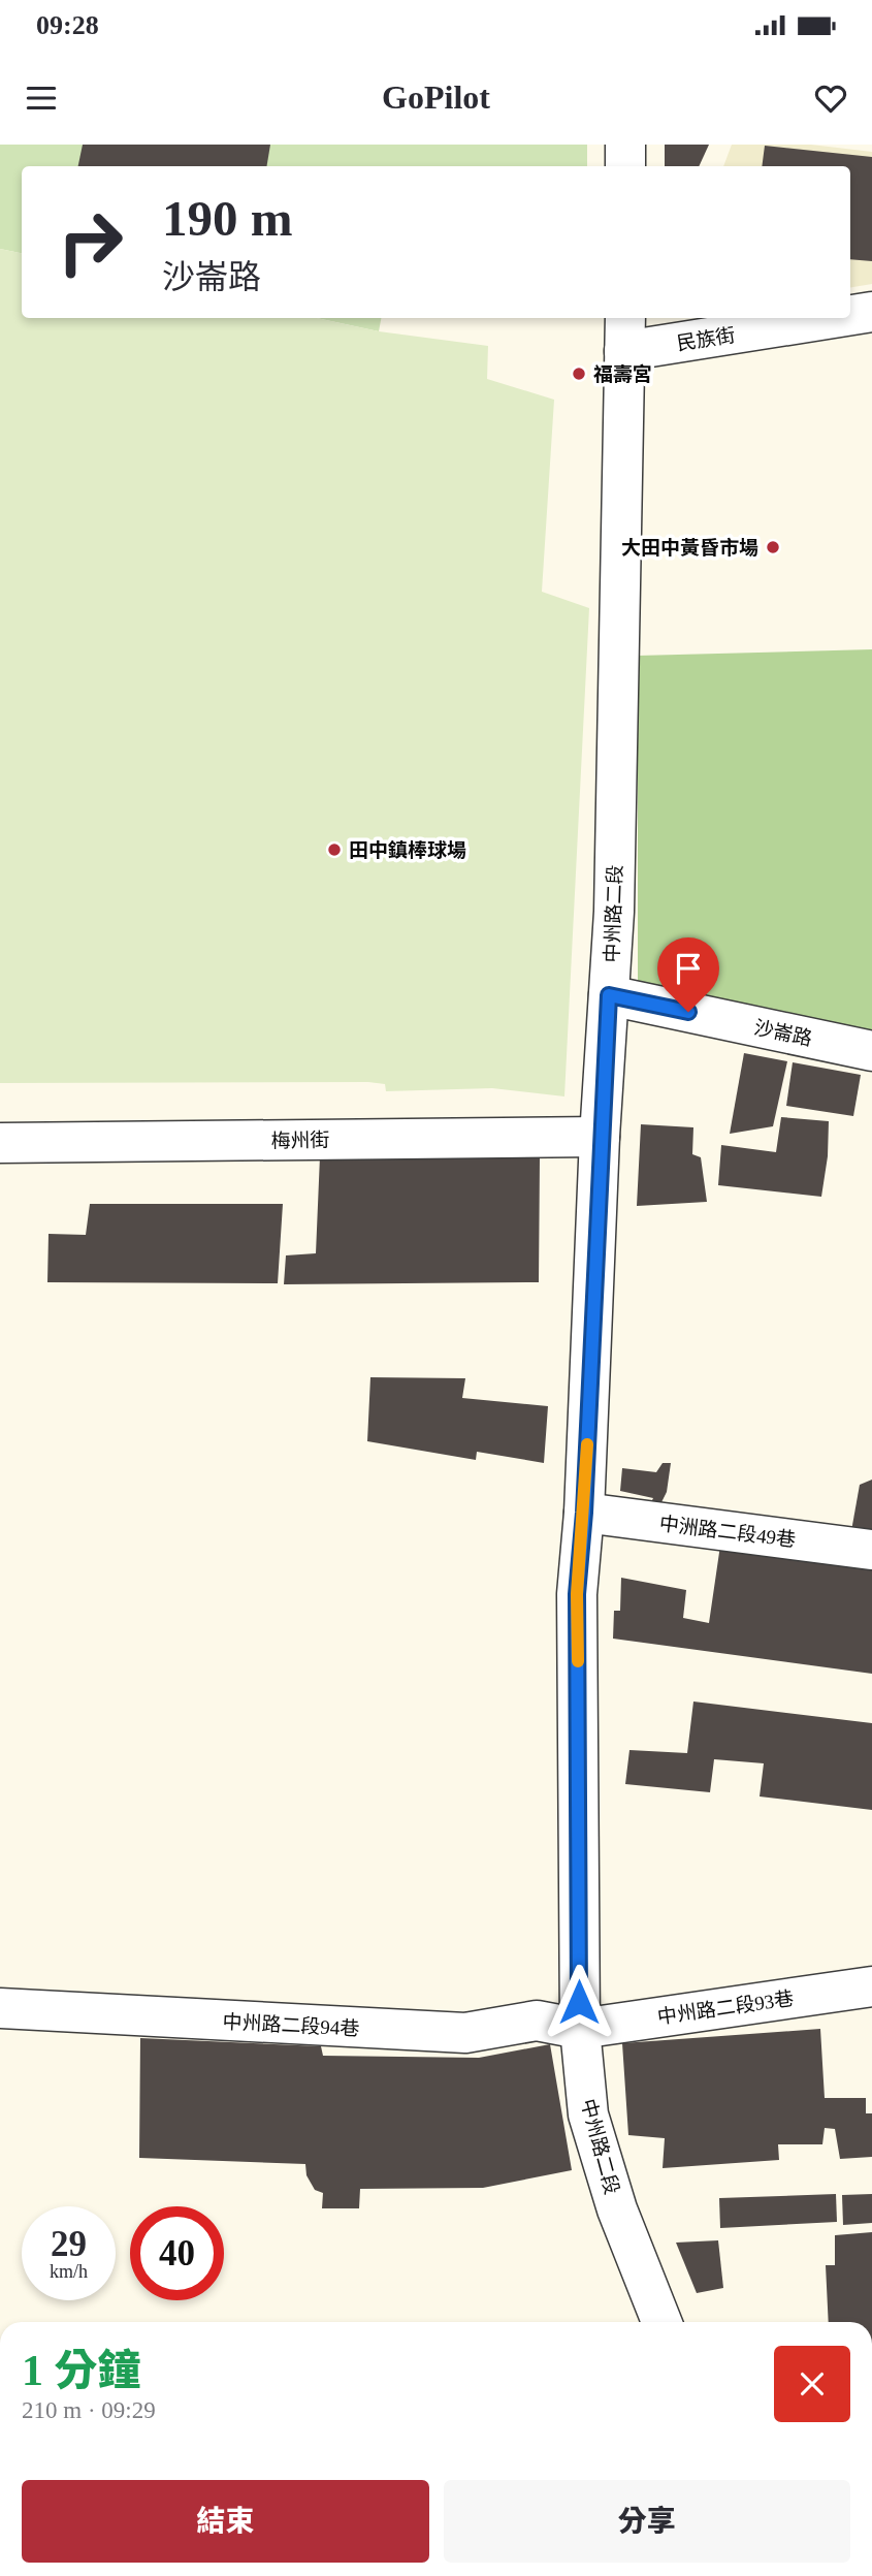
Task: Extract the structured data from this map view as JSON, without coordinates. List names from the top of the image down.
{
  "streets": {
    "street": [
      "民族街",
      "中州路二段",
      "沙崙路",
      "梅州街",
      "中洲路二段49巷",
      "中州路二段93巷",
      "中州路二段94巷"
    ]
  },
  "crossings": [
    ["民族街", "中州路二段"],
    ["中州路二段", "沙崙路"],
    ["中州路二段", "梅州街"],
    ["中州路二段", "中洲路二段49巷"],
    ["中州路二段", "中州路二段93巷"],
    ["中州路二段", "中州路二段94巷"],
    ["中州路二段93巷", "中州路二段94巷"]
  ],
  "places": ["福壽宮", "大田中黃昏市場", "田中鎮棒球場"],
  "page": {
    "status": "09:28",
    "header": "GoPilot",
    "turn": ["190 m", "沙崙路"],
    "speed": "29 km/h",
    "limit": "40",
    "heading": ["1 分鐘", "210 m · 09:29"],
    "buttons": ["結束", "分享"]
  }
}
